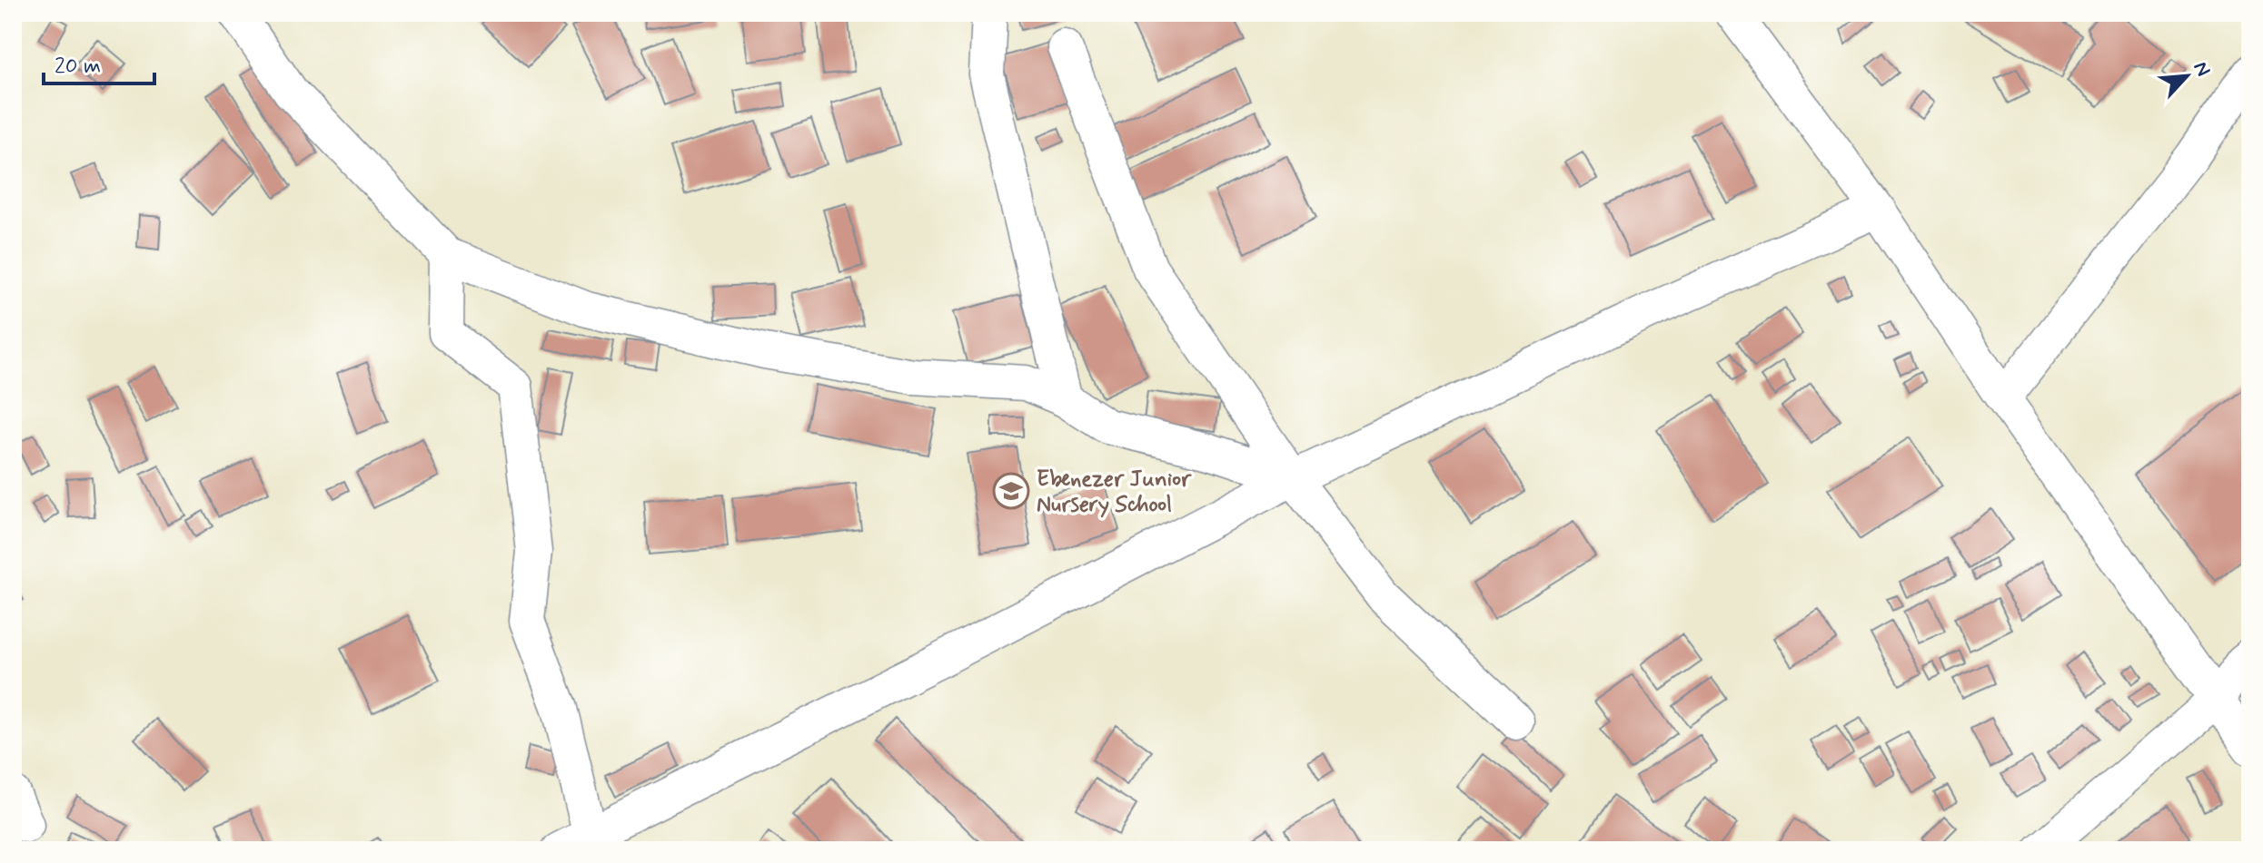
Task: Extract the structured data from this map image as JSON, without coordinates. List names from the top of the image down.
{
  "places": {
    "school or university": ["Ebenezer Junior Nursery School"]
  },
  "scale_bar": "20 m",
  "north": "top right"
}
